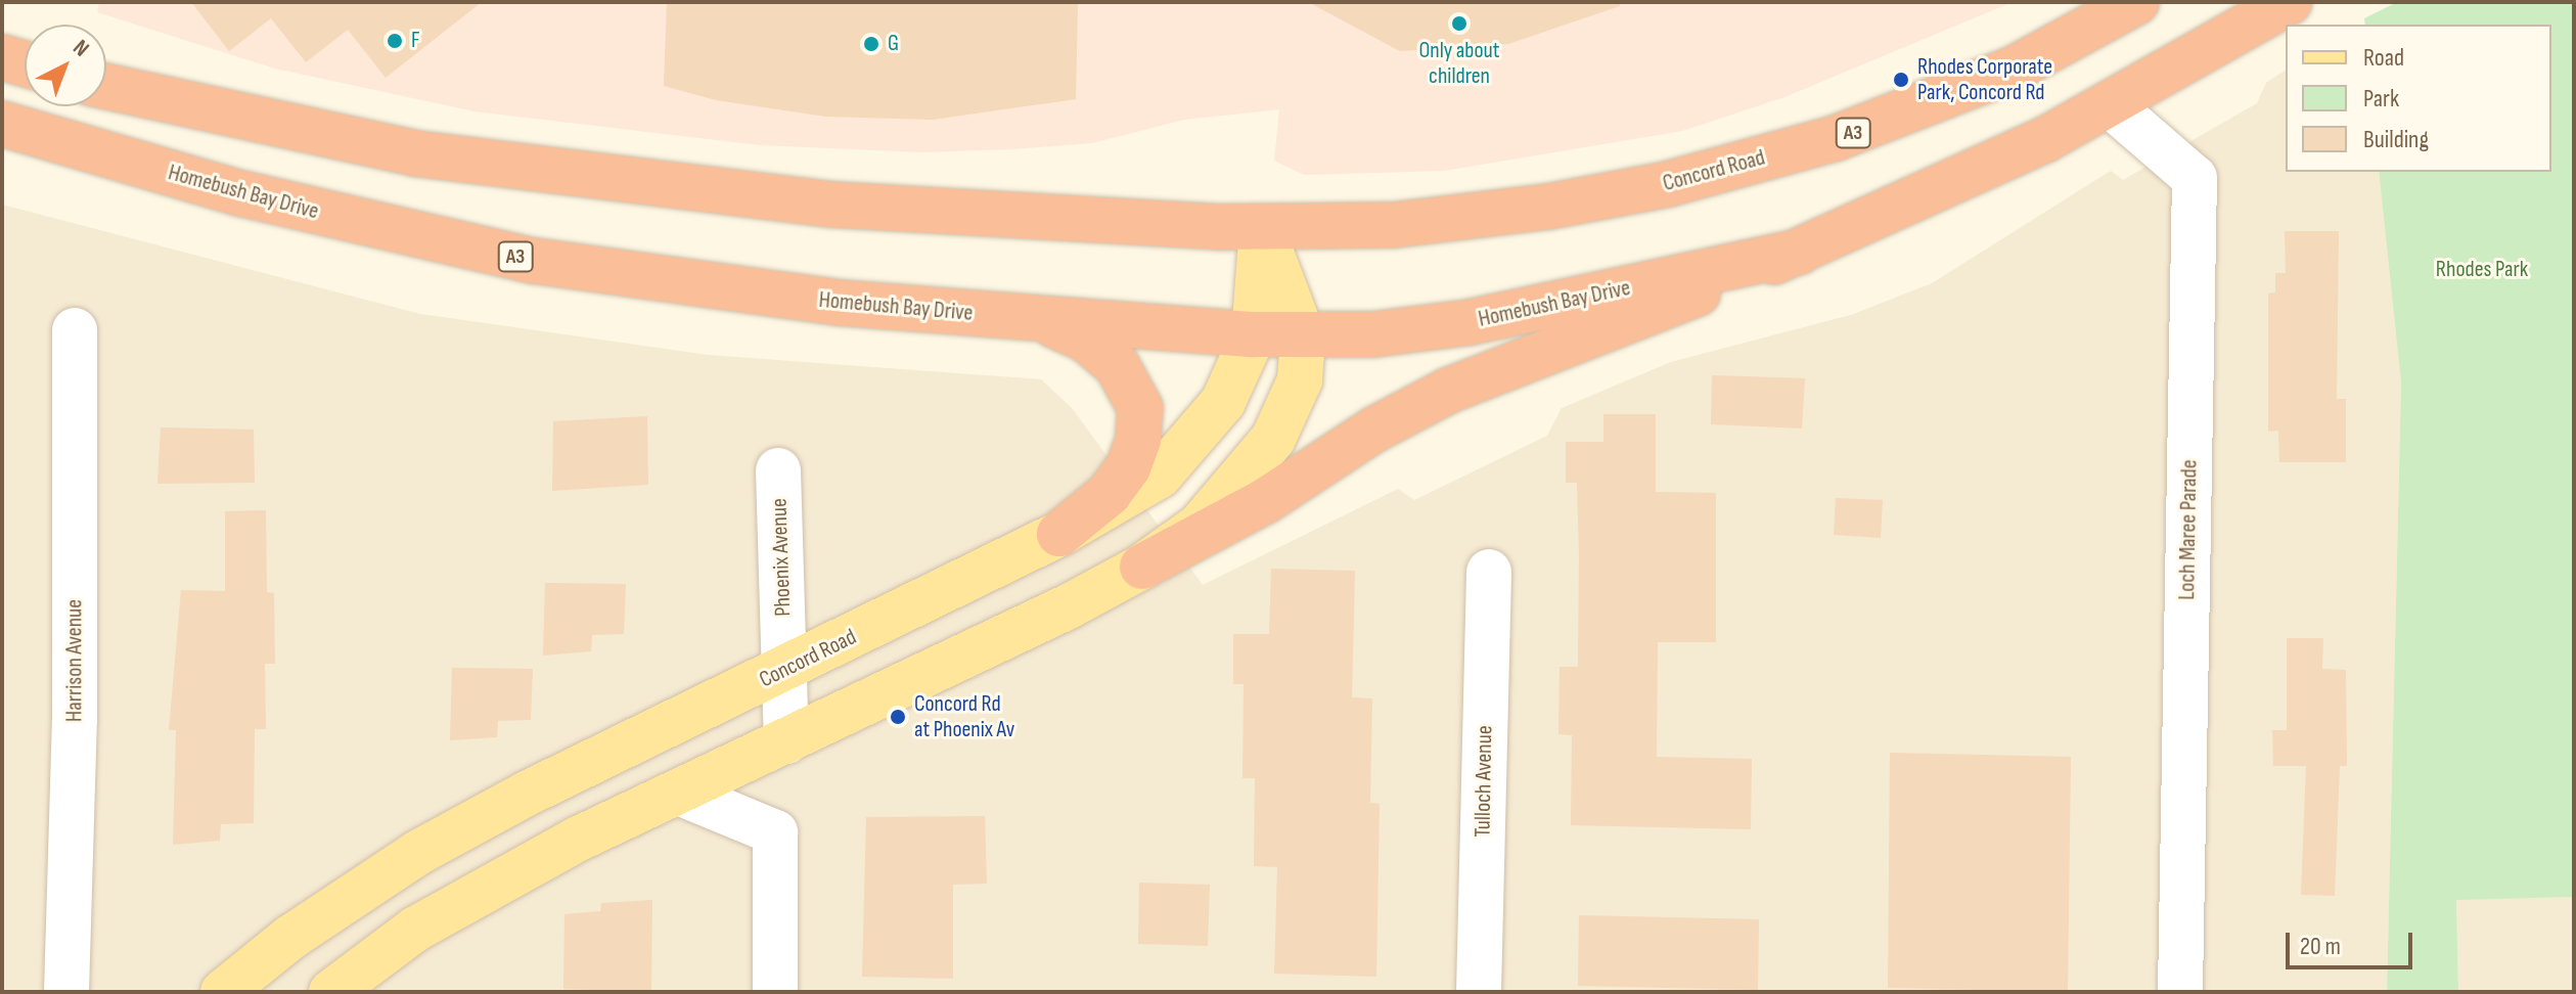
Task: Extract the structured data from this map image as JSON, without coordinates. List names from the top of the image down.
{
  "streets": {
    "highway": ["A3", "Concord Road", "Homebush Bay Drive"],
    "street": [
      "Loch Maree Parade",
      "Phoenix Avenue",
      "Harrison Avenue",
      "Tulloch Avenue"
    ]
  },
  "crossings": [
    ["A3", "Concord Road"],
    ["A3", "Homebush Bay Drive"],
    ["A3", "Loch Maree Parade"],
    ["Concord Road", "Homebush Bay Drive"],
    ["Concord Road", "Phoenix Avenue"]
  ],
  "parks": ["Rhodes Park"],
  "places": [
    "Only about children",
    "F",
    "G",
    "Rhodes Corporate Park, Concord Rd",
    "Concord Rd at Phoenix Av"
  ],
  "legend": ["Road", "Park", "Building"],
  "scale_bar": "20 m",
  "north": "top right"
}
